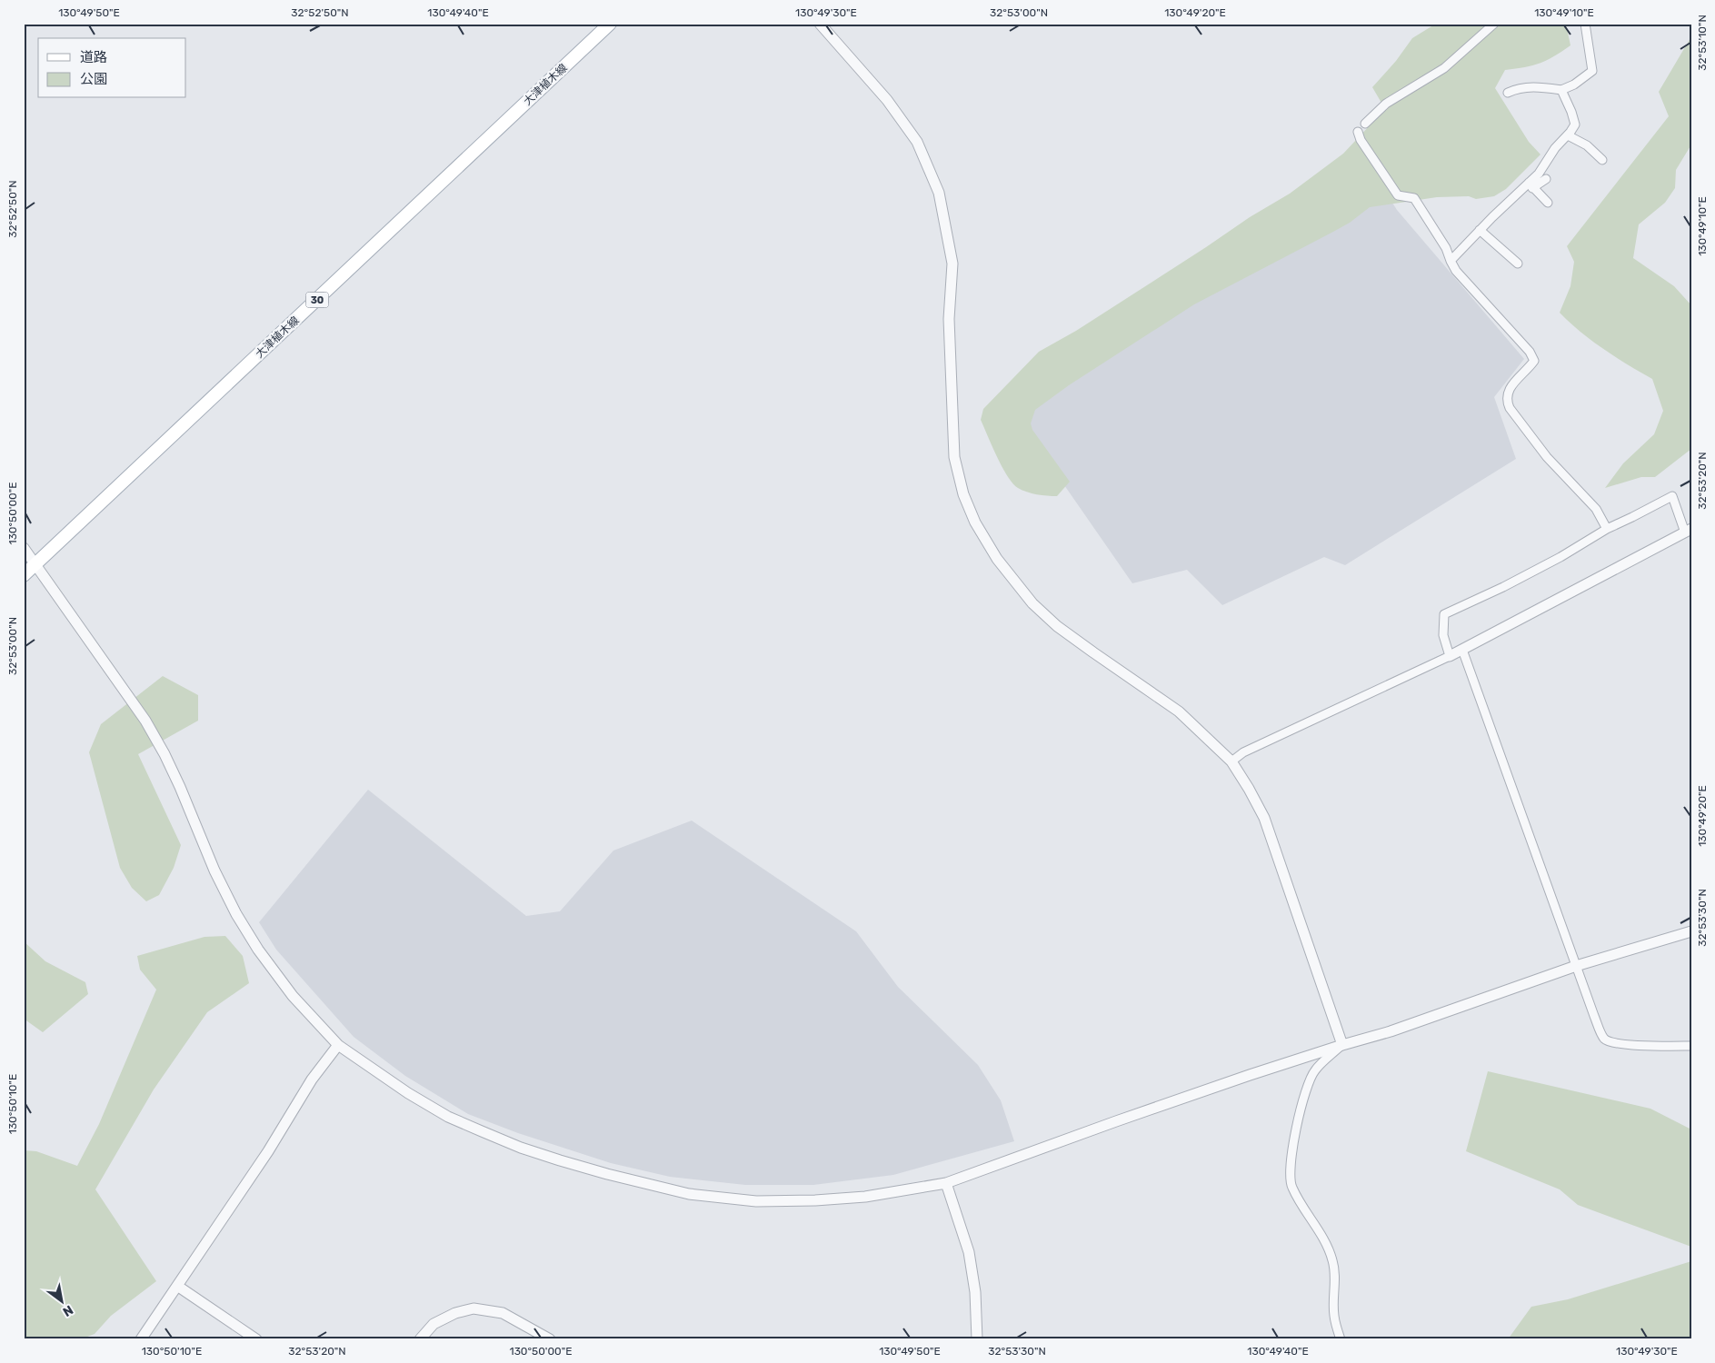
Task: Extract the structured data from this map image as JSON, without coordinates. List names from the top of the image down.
{
  "streets": {
    "main road": ["大津植木線", "30"]
  },
  "legend": ["道路", "公園"],
  "north": "bottom right",
  "coordinates": [
    "130°49'50\"E",
    "32°52'50\"N",
    "130°49'40\"E",
    "130°49'30\"E",
    "32°53'00\"N",
    "130°49'20\"E",
    "130°49'10\"E",
    "32°53'10\"N",
    "32°53'20\"N",
    "130°50'00\"E",
    "32°53'30\"N",
    "130°50'10\"E"
  ]
}
